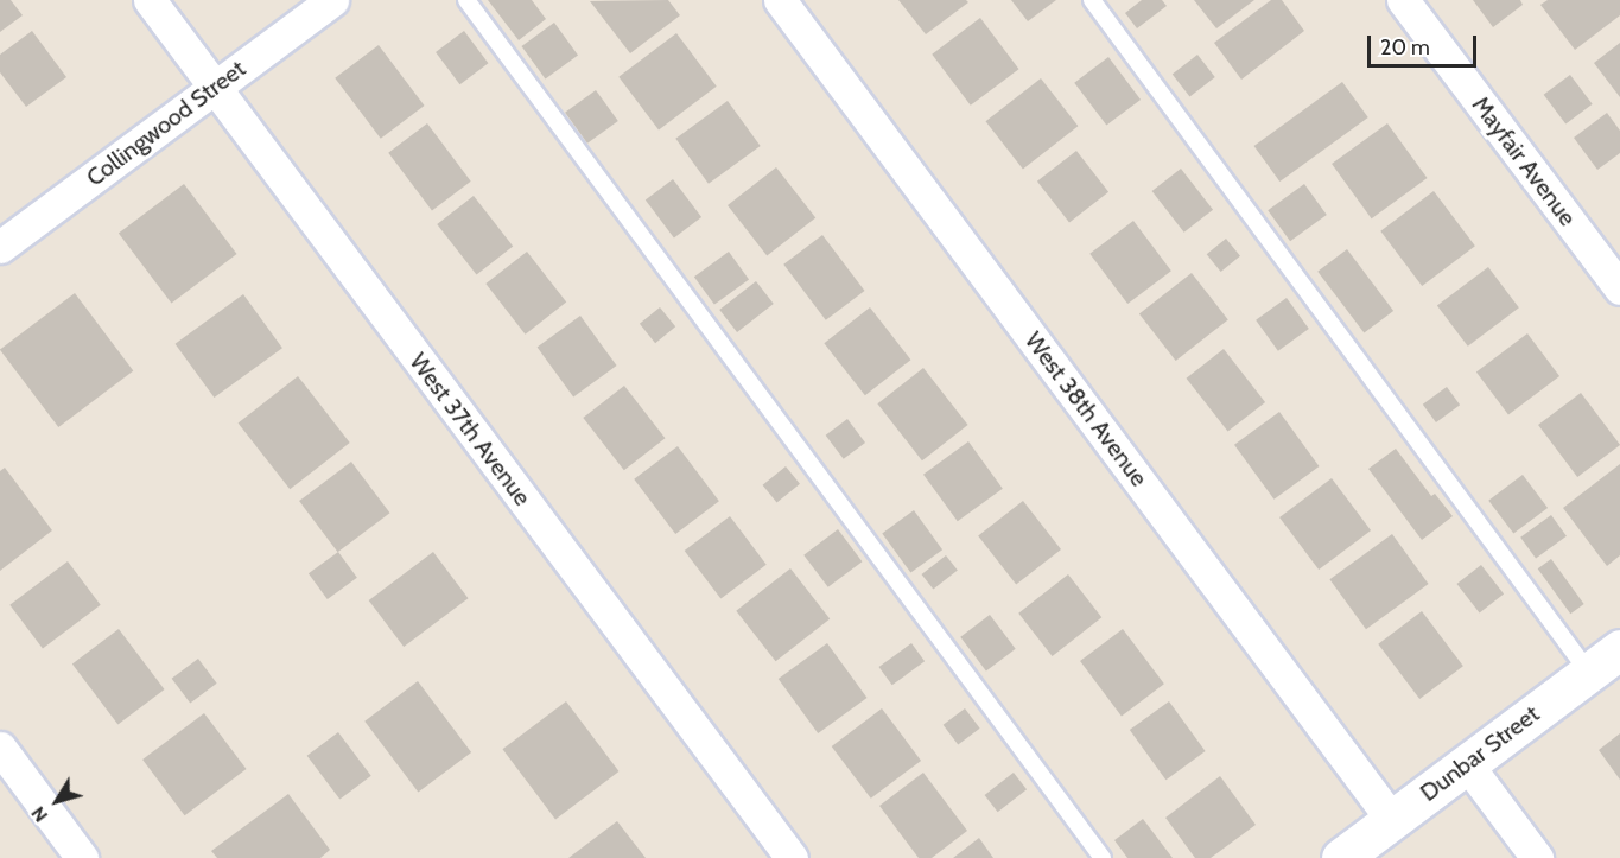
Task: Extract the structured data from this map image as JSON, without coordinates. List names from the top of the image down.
{
  "streets": {
    "main road": ["Dunbar Street"],
    "street": [
      "Collingwood Street",
      "Mayfair Avenue",
      "West 38th Avenue",
      "West 37th Avenue"
    ]
  },
  "crossings": [
    ["Collingwood Street", "West 37th Avenue"],
    ["West 38th Avenue", "Dunbar Street"]
  ],
  "scale_bar": "20 m",
  "north": "bottom left"
}
